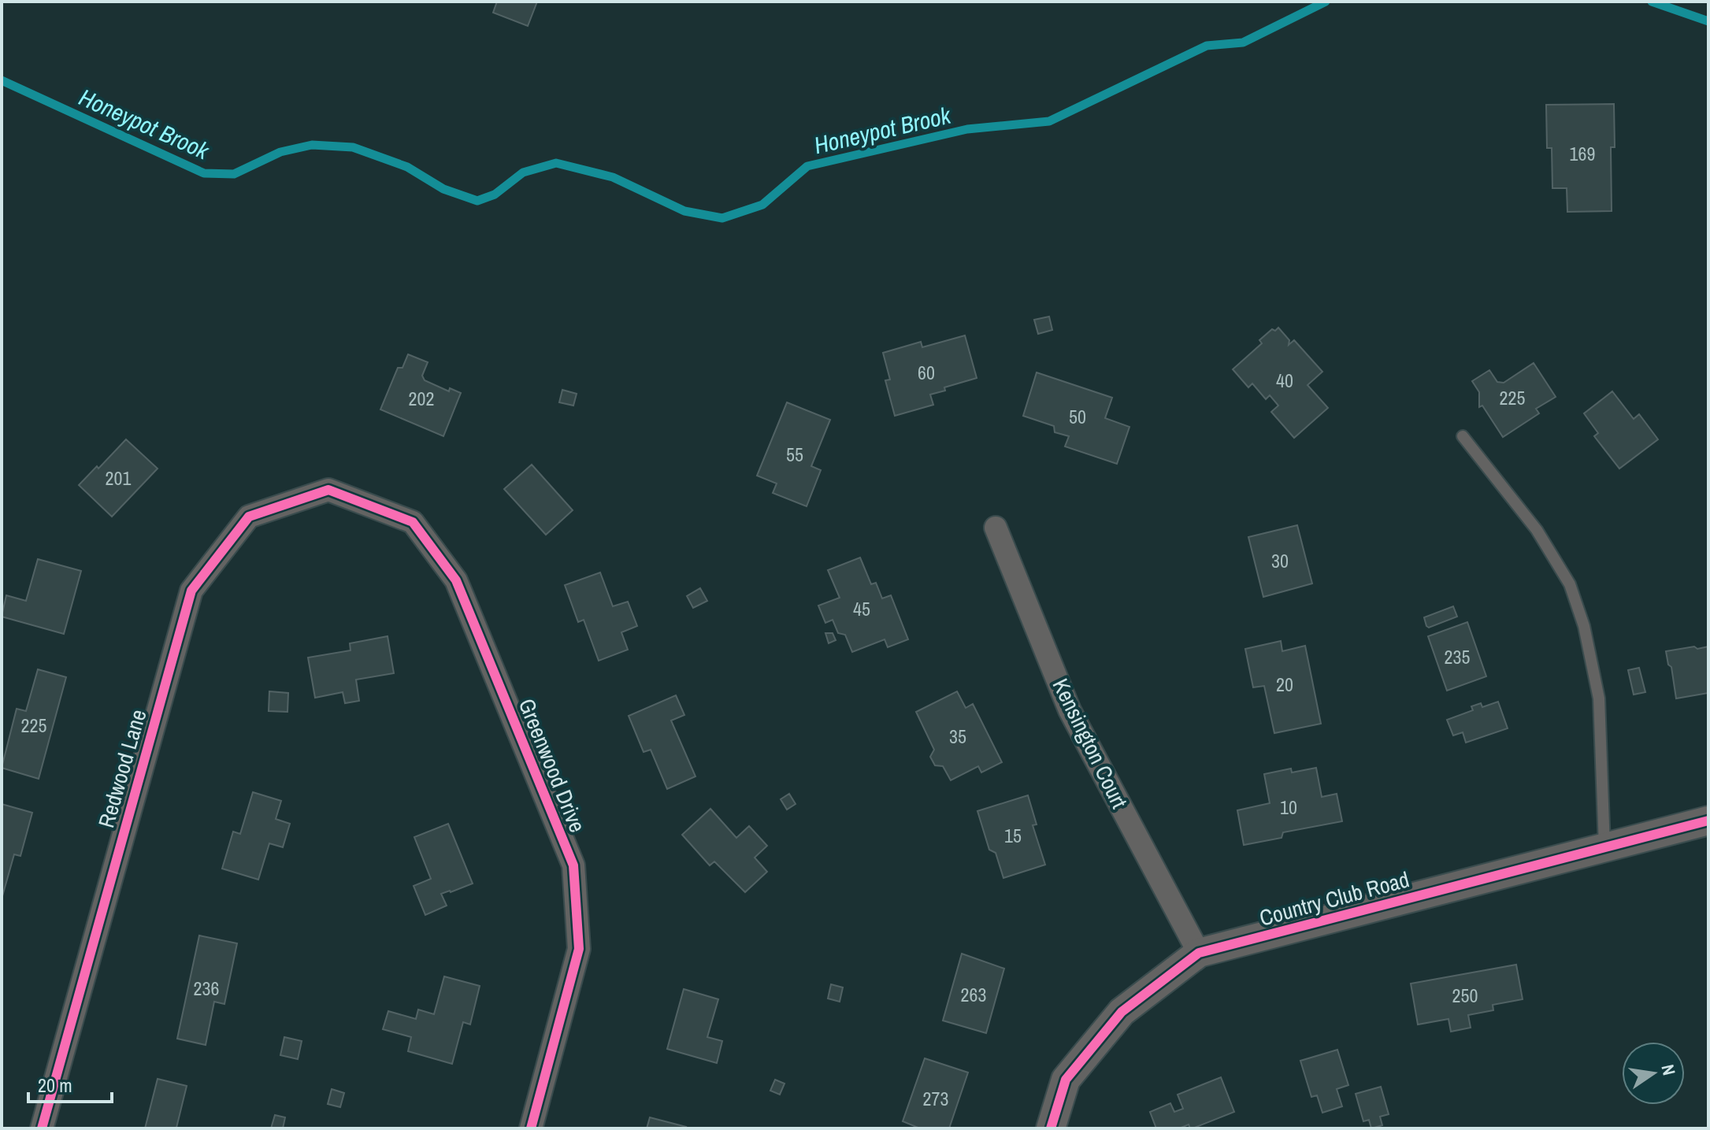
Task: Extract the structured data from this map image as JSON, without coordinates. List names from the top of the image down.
{
  "streets": {
    "street": [
      "Kensington Court",
      "Greenwood Drive",
      "Redwood Lane",
      "Country Club Road"
    ]
  },
  "crossings": [
    ["Kensington Court", "Country Club Road"],
    ["Greenwood Drive", "Redwood Lane"]
  ],
  "water": ["Honeypot Brook"],
  "house_numbers": [
    "169",
    "60",
    "40",
    "225",
    "202",
    "50",
    "55",
    "201",
    "30",
    "45",
    "235",
    "20",
    "225",
    "35",
    "10",
    "15",
    "236",
    "263",
    "250",
    "273"
  ],
  "scale_bar": "20 m",
  "north": "right"
}
